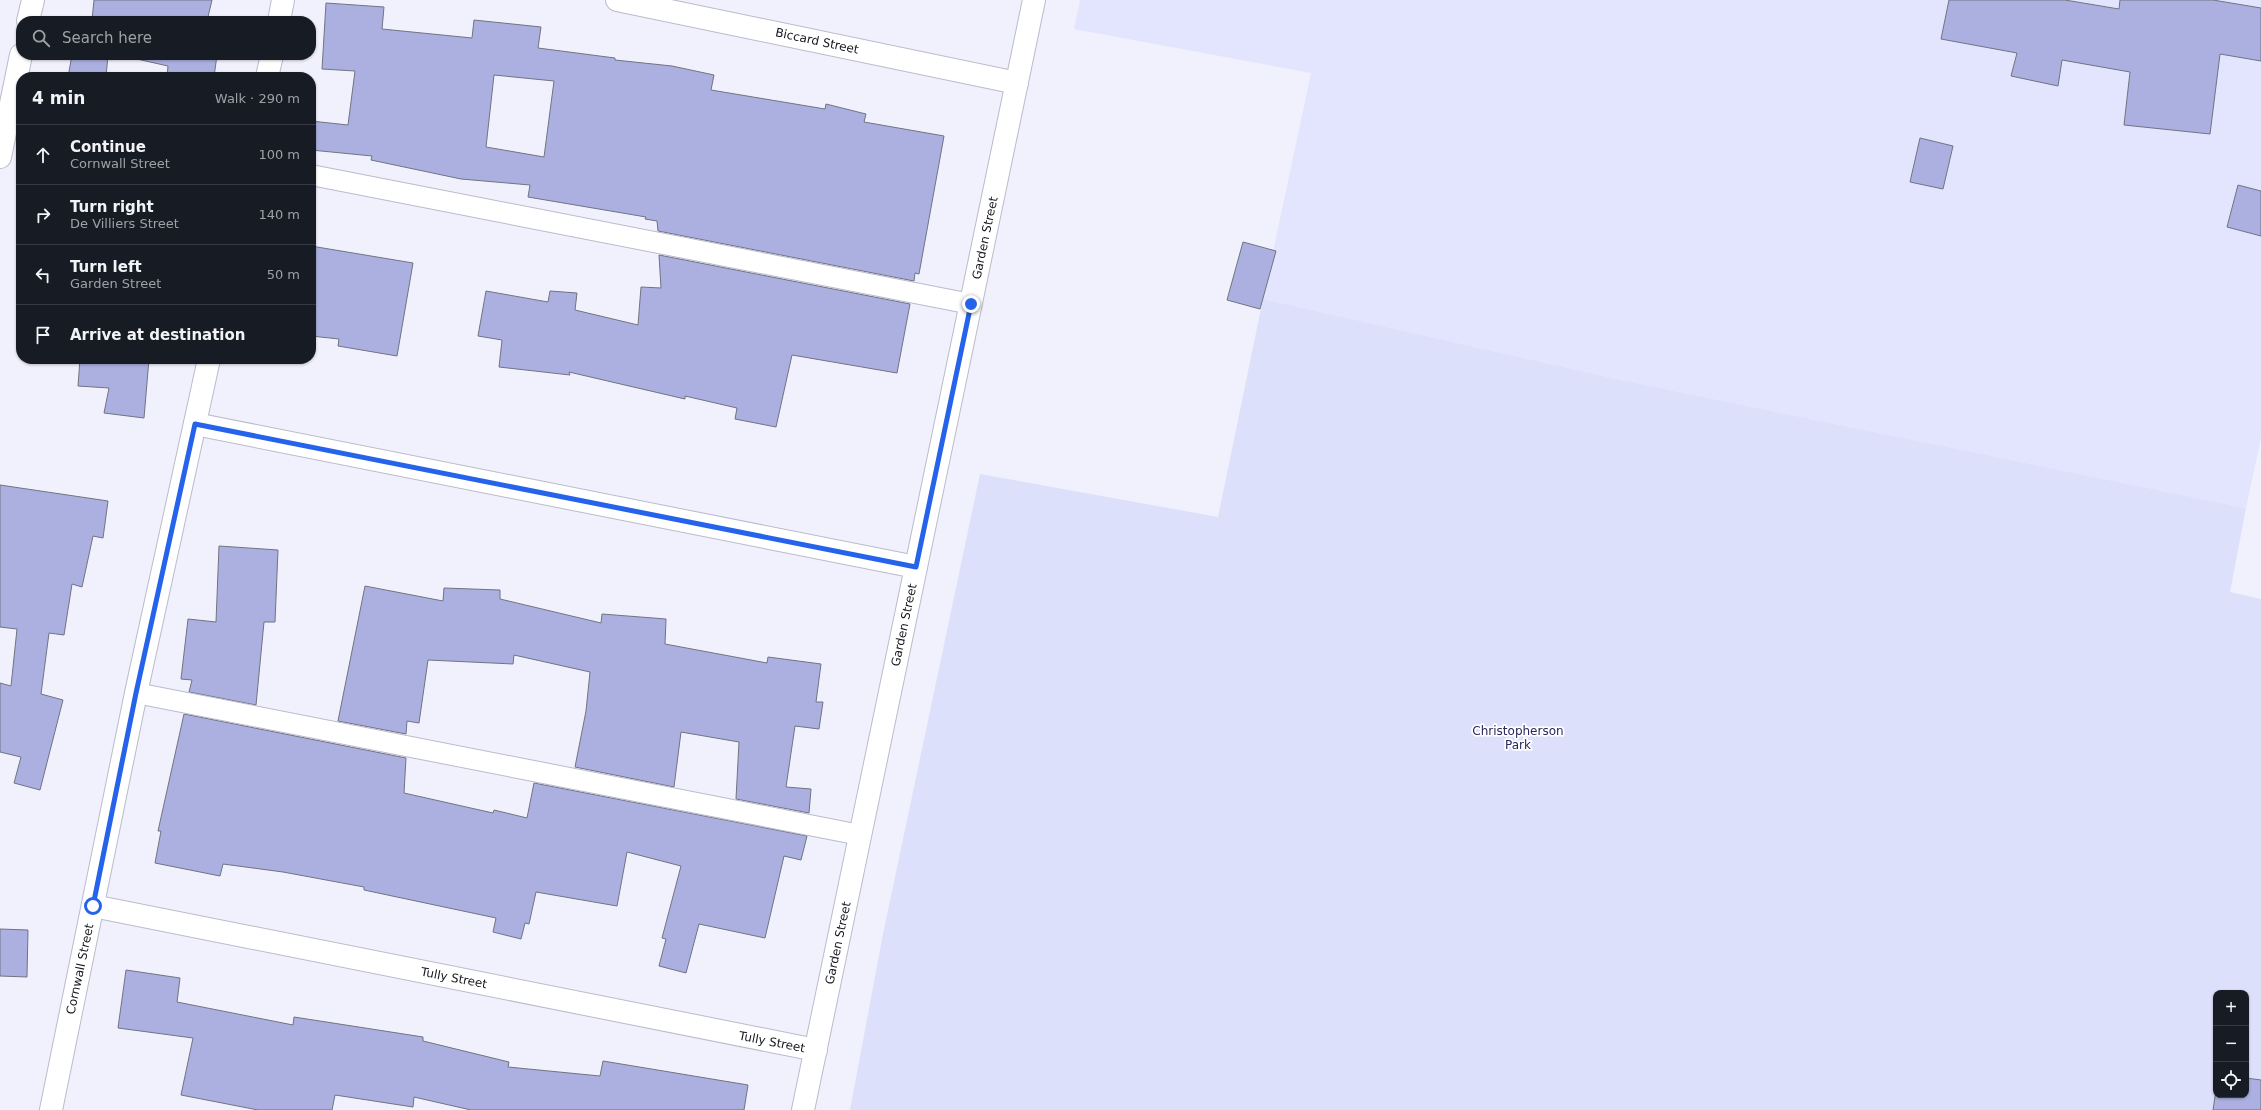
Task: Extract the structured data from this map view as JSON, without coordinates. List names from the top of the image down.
{
  "streets": {
    "street": [
      "Biccard Street",
      "Garden Street",
      "Cornwall Street",
      "Tully Street"
    ]
  },
  "crossings": [
    ["Biccard Street", "Garden Street"],
    ["Garden Street", "Tully Street"],
    ["Cornwall Street", "Tully Street"]
  ],
  "parks": ["Christopherson Park"],
  "page": {
    "search": "Search here",
    "heading": ["4 min", "Walk · 290 m"],
    "list": [
      ["Continue", "Cornwall Street", "100 m"],
      ["Turn right", "De Villiers Street", "140 m"],
      ["Turn left", "Garden Street", "50 m"],
      "Arrive at destination"
    ],
    "map_buttons": ["+", "−"]
  }
}
